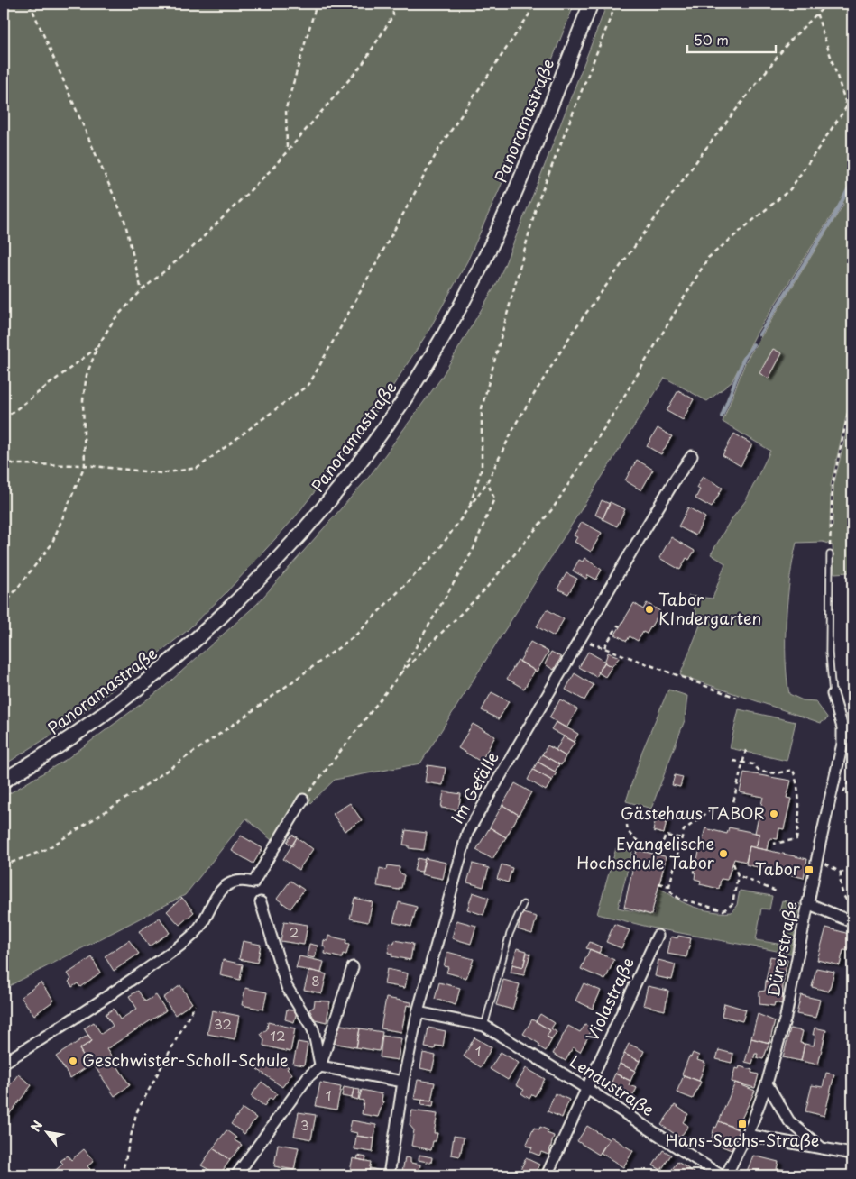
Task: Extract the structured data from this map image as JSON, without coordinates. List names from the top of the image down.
{
  "streets": {
    "main road": ["Panoramastraße"],
    "street": [
      "Im Gefälle",
      "Dürerstraße",
      "Violastraße",
      "Lenaustraße"
    ]
  },
  "crossings": [
    ["Im Gefälle", "Lenaustraße"],
    ["Violastraße", "Lenaustraße"]
  ],
  "places": {
    "other": [
      "Tabor KIndergarten",
      "Gästehaus TABOR",
      "Evangelische Hochschule Tabor",
      "Geschwister-Scholl-Schule"
    ],
    "transit": ["Tabor", "Hans-Sachs-Straße"]
  },
  "house_numbers": [
    "2",
    "8",
    "32",
    "12",
    "1",
    "1",
    "3"
  ],
  "scale_bar": "50 m",
  "north": "top left"
}
